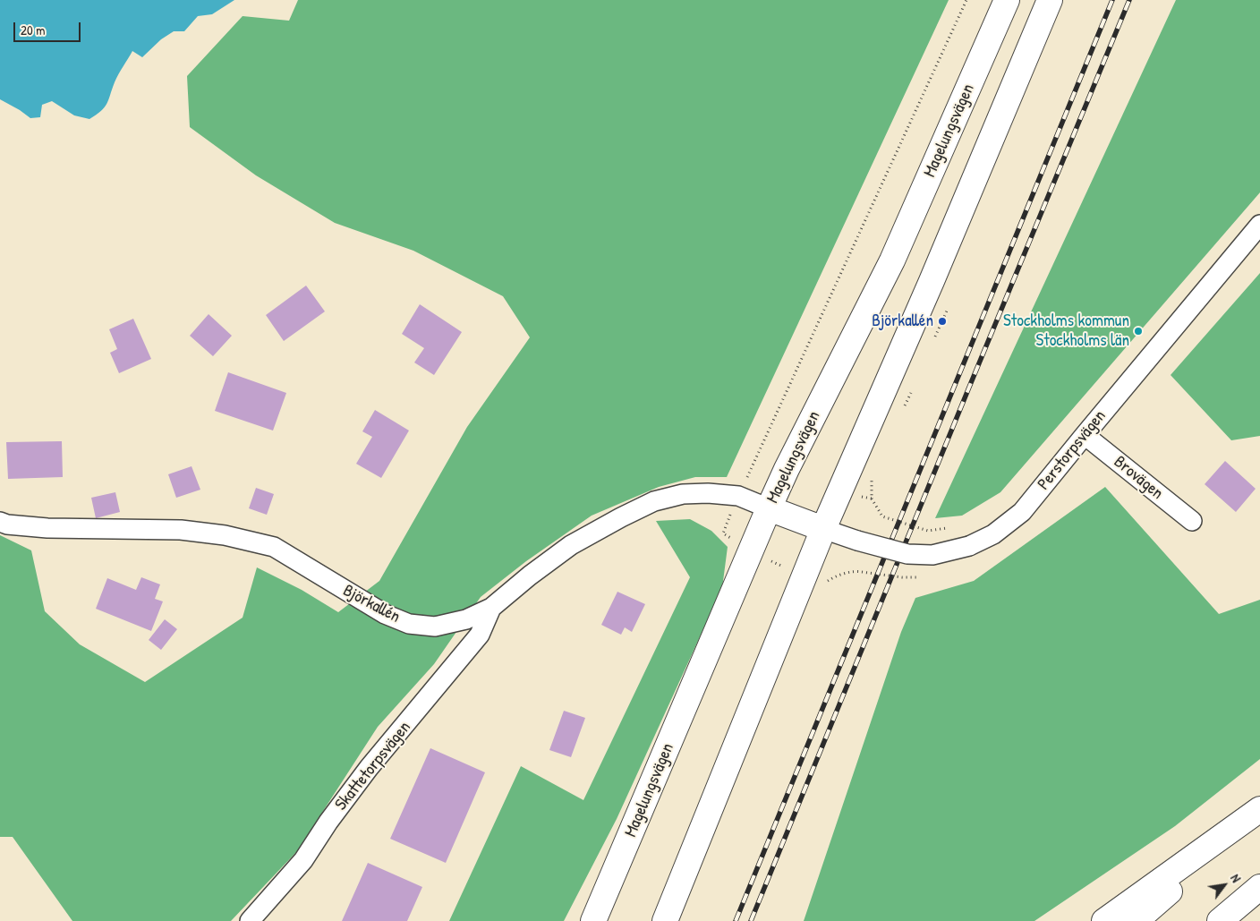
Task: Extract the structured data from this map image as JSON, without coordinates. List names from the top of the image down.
{
  "streets": {
    "main road": ["Magelungsvägen"],
    "street": [
      "Perstorpsvägen",
      "Brovägen",
      "Björkallén",
      "Skattetorpsvägen"
    ]
  },
  "crossings": [
    ["Magelungsvägen", "Björkallén"],
    ["Perstorpsvägen", "Brovägen"],
    ["Björkallén", "Skattetorpsvägen"]
  ],
  "places": ["Björkallén", "Stockholms kommun Stockholms län"],
  "scale_bar": "20 m",
  "north": "top right"
}
